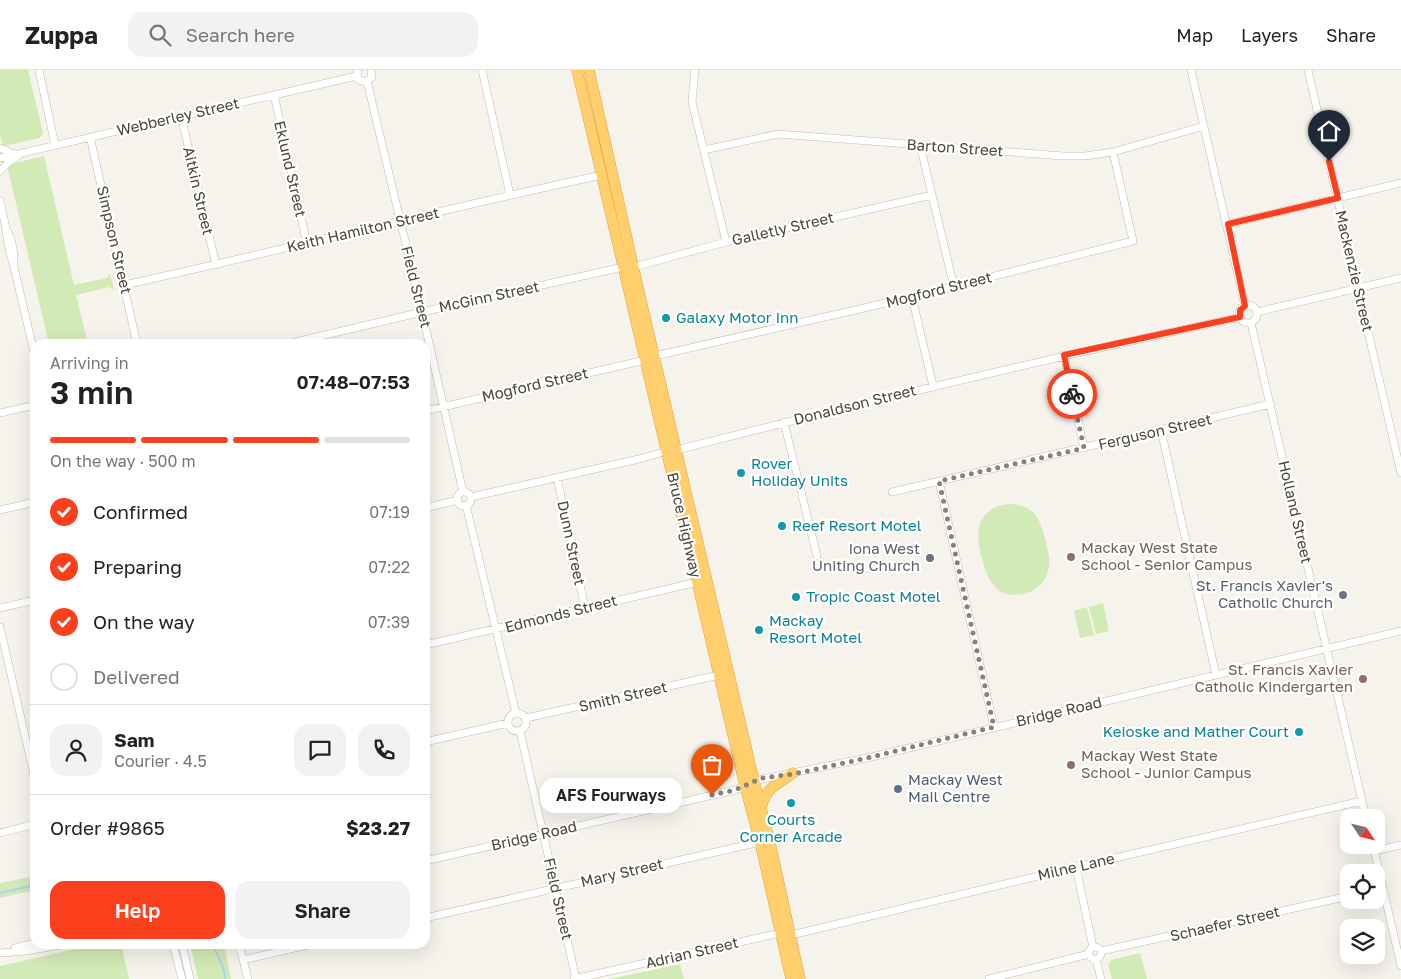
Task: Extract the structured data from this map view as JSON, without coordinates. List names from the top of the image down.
{
  "streets": {
    "highway": ["Bruce Highway"],
    "street": [
      "Webberley Street",
      "Barton Street",
      "Eklund Street",
      "Aitkin Street",
      "Galletly Street",
      "Keith Hamilton Street",
      "Simpson Street",
      "Mackenzie Street",
      "Field Street",
      "Mogford Street",
      "McGinn Street",
      "Donaldson Street",
      "Ferguson Street",
      "Holland Street",
      "Dunn Street",
      "Edmonds Street",
      "Smith Street",
      "Bridge Road",
      "Milne Lane",
      "Mary Street",
      "Schaefer Street",
      "Adrian Street"
    ]
  },
  "crossings": [
    ["Webberley Street", "Eklund Street"],
    ["Webberley Street", "Aitkin Street"],
    ["Webberley Street", "Simpson Street"],
    ["Barton Street", "Mogford Street"],
    ["Eklund Street", "Keith Hamilton Street"],
    ["Aitkin Street", "Keith Hamilton Street"],
    ["Galletly Street", "McGinn Street"],
    ["Galletly Street", "Bruce Highway"],
    ["Keith Hamilton Street", "Simpson Street"],
    ["Keith Hamilton Street", "Field Street"],
    ["Keith Hamilton Street", "Bruce Highway"],
    ["Field Street", "Mogford Street"],
    ["Field Street", "McGinn Street"],
    ["Field Street", "Donaldson Street"],
    ["Field Street", "Smith Street"],
    ["Field Street", "Bridge Road"],
    ["Field Street", "Mary Street"],
    ["Field Street", "Adrian Street"],
    ["Mogford Street", "Bruce Highway"],
    ["McGinn Street", "Bruce Highway"],
    ["Donaldson Street", "Holland Street"],
    ["Donaldson Street", "Bruce Highway"],
    ["Donaldson Street", "Dunn Street"],
    ["Ferguson Street", "Holland Street"],
    ["Holland Street", "Bridge Road"],
    ["Holland Street", "Milne Lane"],
    ["Bruce Highway", "Edmonds Street"],
    ["Bruce Highway", "Smith Street"],
    ["Bruce Highway", "Bridge Road"],
    ["Bruce Highway", "Milne Lane"],
    ["Bruce Highway", "Mary Street"],
    ["Bruce Highway", "Adrian Street"],
    ["Dunn Street", "Edmonds Street"]
  ],
  "places": [
    "Galaxy Motor Inn",
    "Rover Holiday Units",
    "Reef Resort Motel",
    "Mackay West State School - Senior Campus",
    "Iona West Uniting Church",
    "St. Francis Xavier's Catholic Church",
    "Tropic Coast Motel",
    "Mackay Resort Motel",
    "St. Francis Xavier Catholic Kindergarten",
    "Keioske and Mather Court",
    "Mackay West State School - Junior Campus",
    "Mackay West Mail Centre",
    "AFS Fourways",
    "Courts Corner Arcade"
  ],
  "north": "bottom right",
  "page": {
    "header": "Zuppa",
    "search": "Search here",
    "nav": ["Map", "Layers", "Share"],
    "heading": ["3 min", "Arriving in", "07:48–07:53"],
    "panel": [
      "Sam",
      "Courier · 4.5",
      "Order #9865",
      "$23.27"
    ],
    "bar": "On the way · 500 m",
    "list": [
      ["Confirmed", "07:19"],
      ["Preparing", "07:22"],
      ["On the way", "07:39"],
      "Delivered"
    ],
    "bubble": "AFS Fourways",
    "buttons": ["Help", "Share"]
  }
}
